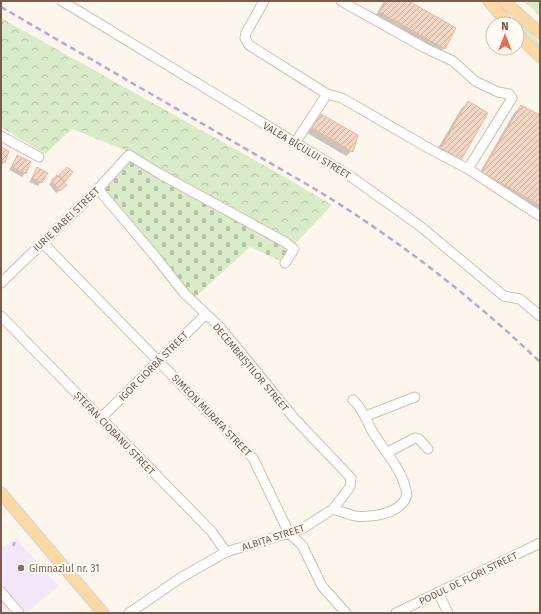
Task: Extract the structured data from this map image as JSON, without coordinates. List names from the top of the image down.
{
  "streets": {
    "street": [
      "VALEA BÎCULUI STREET",
      "IURIE BABEI STREET",
      "IGOR CIORBĂ STREET",
      "DECEMBRIȘTILOR STREET",
      "SIMEON MURAFA STREET",
      "ȘTEFAN CIOBANU STREET",
      "ALBIȚA STREET",
      "PODUL DE FLORI STREET"
    ]
  },
  "crossings": [
    ["IURIE BABEI STREET", "DECEMBRIȘTILOR STREET"],
    ["IURIE BABEI STREET", "SIMEON MURAFA STREET"],
    ["IGOR CIORBĂ STREET", "DECEMBRIȘTILOR STREET"],
    ["IGOR CIORBĂ STREET", "SIMEON MURAFA STREET"],
    ["IGOR CIORBĂ STREET", "ȘTEFAN CIOBANU STREET"],
    ["DECEMBRIȘTILOR STREET", "ALBIȚA STREET"],
    ["SIMEON MURAFA STREET", "ALBIȚA STREET"],
    ["ȘTEFAN CIOBANU STREET", "ALBIȚA STREET"]
  ],
  "places": ["Gimnaziul nr. 31"],
  "north": "top"
}
